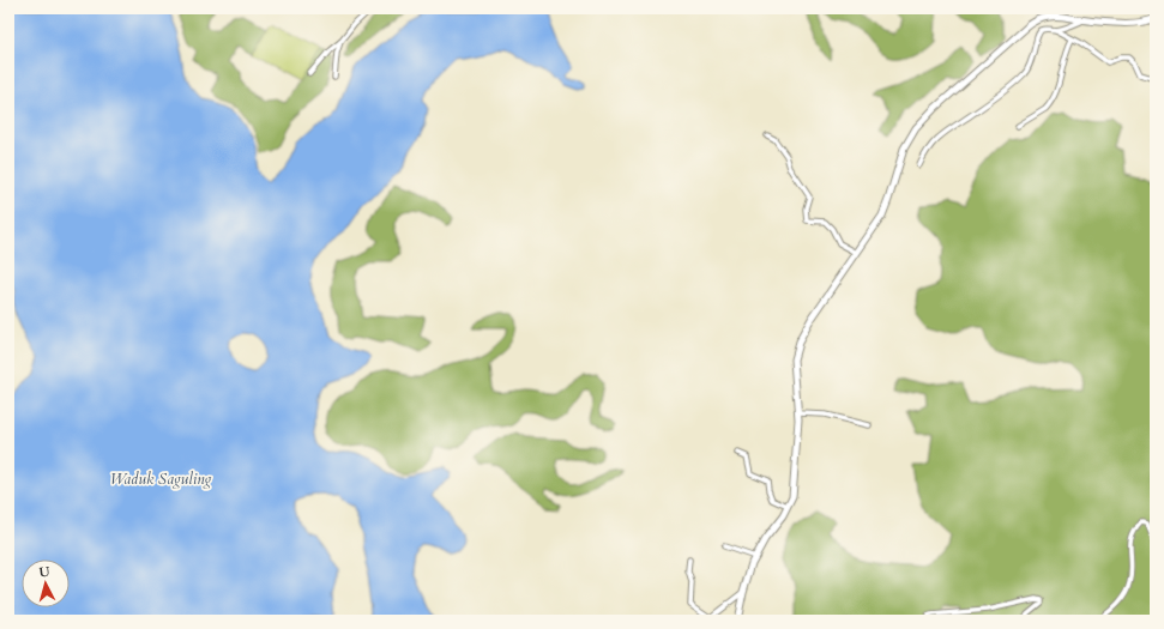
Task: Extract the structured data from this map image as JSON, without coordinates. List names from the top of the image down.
{
  "water": ["Waduk Saguling"],
  "north": "top"
}
